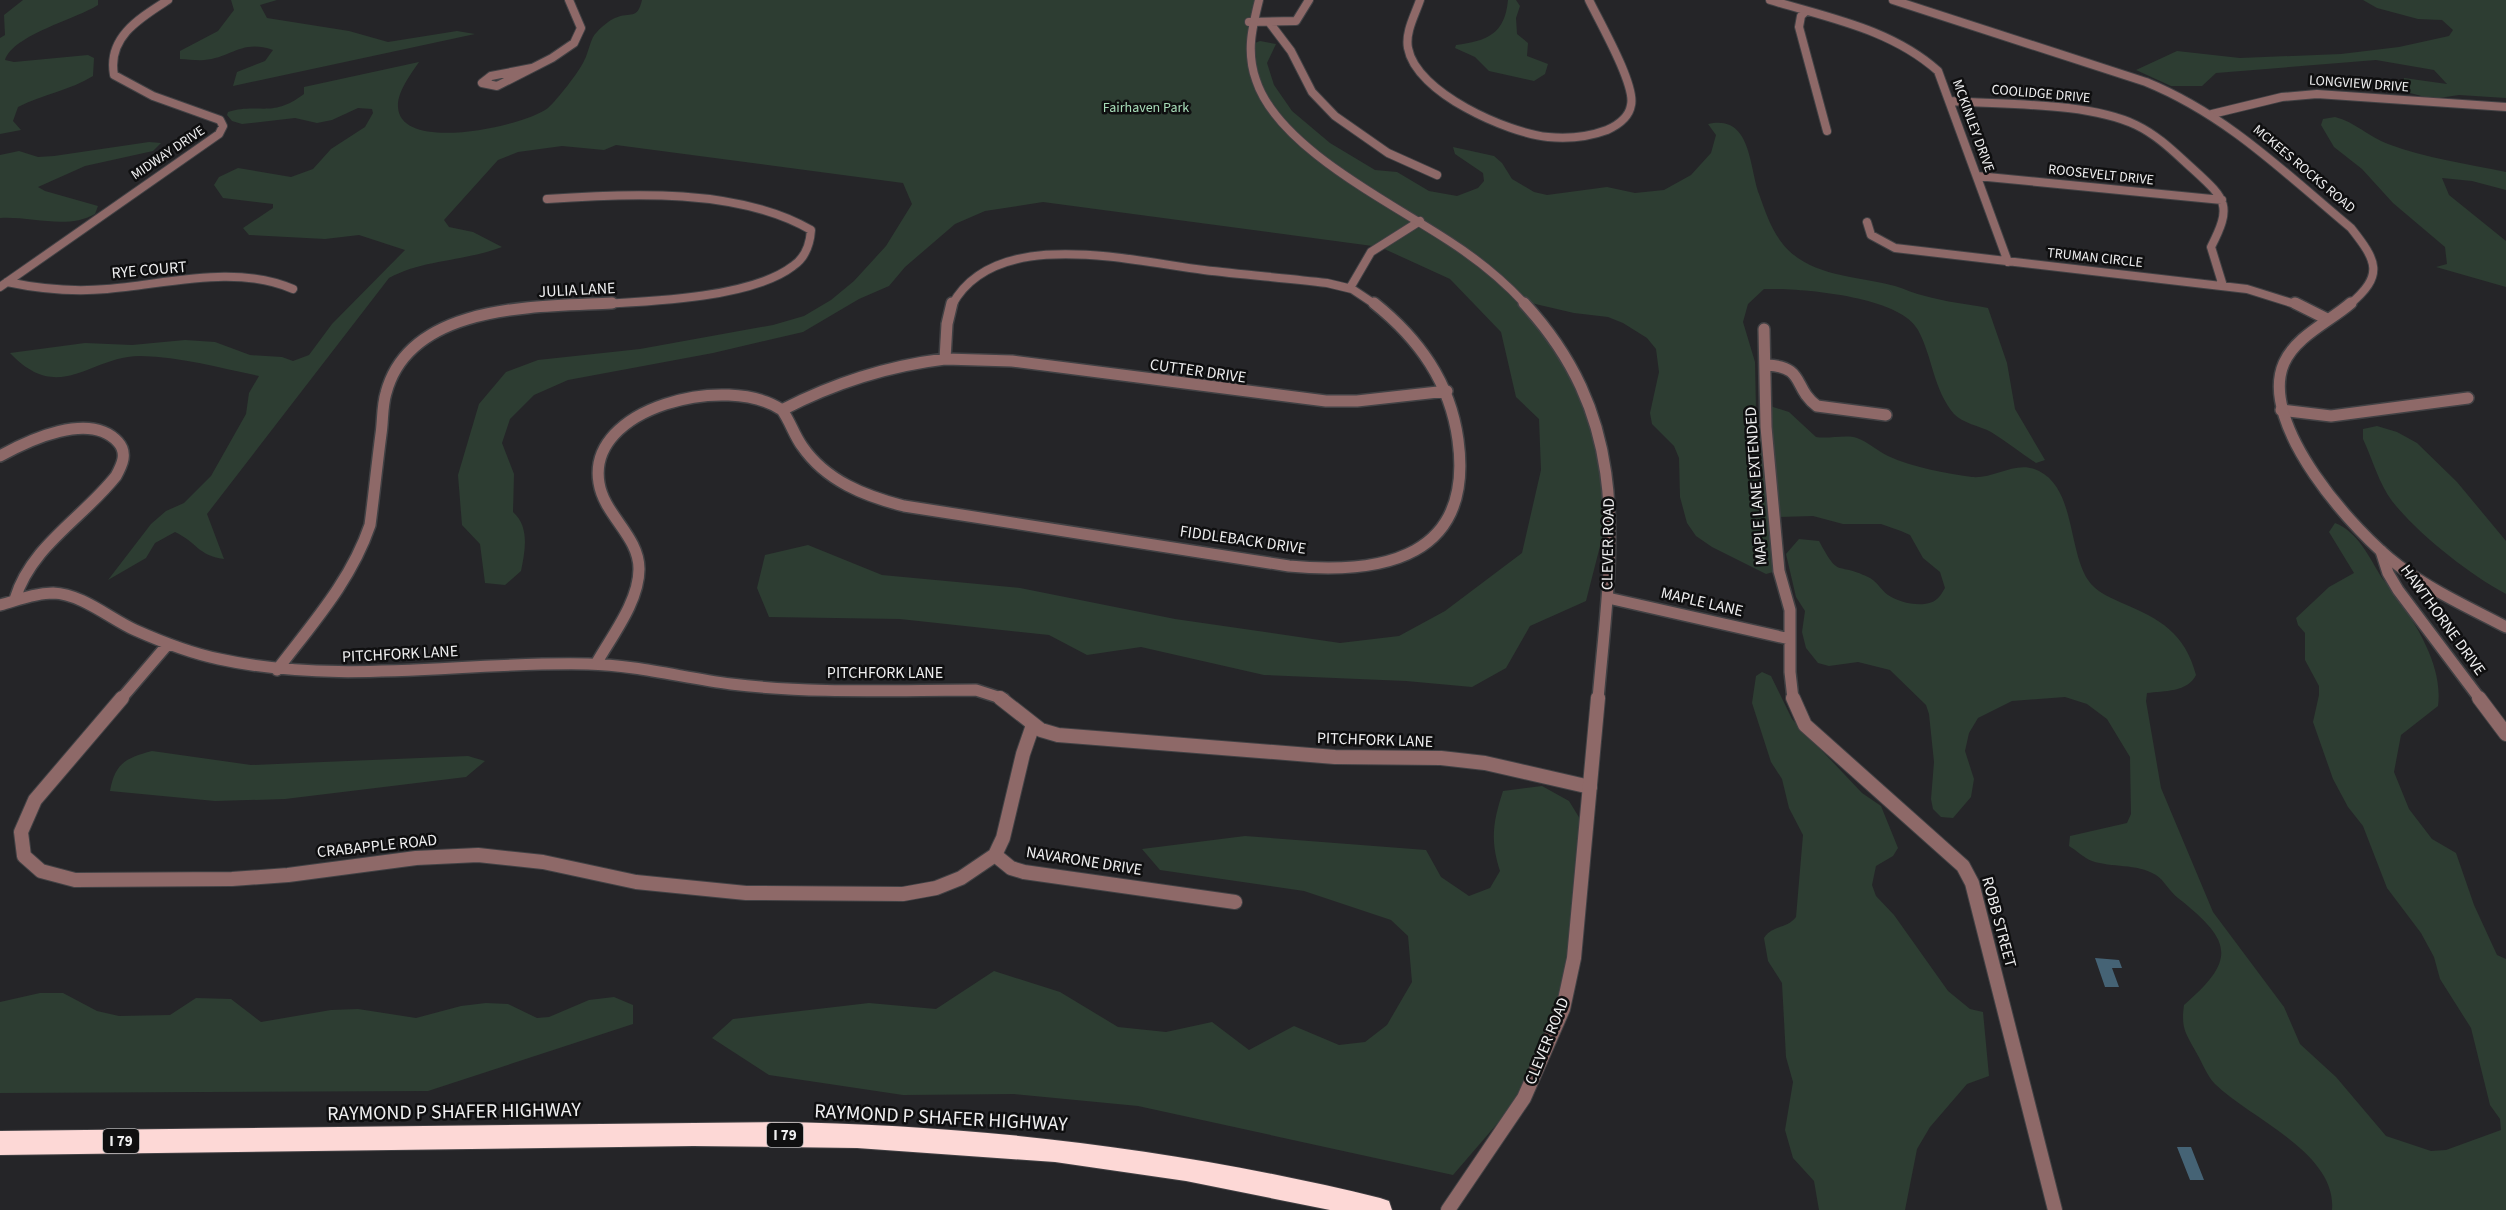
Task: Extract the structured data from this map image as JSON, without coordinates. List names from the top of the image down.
{
  "streets": {
    "highway": ["RAYMOND P SHAFER HIGHWAY", "I 79"],
    "street": [
      "LONGVIEW DRIVE",
      "COOLIDGE DRIVE",
      "MCKINLEY DRIVE",
      "MIDWAY DRIVE",
      "MCKEES ROCKS ROAD",
      "ROOSEVELT DRIVE",
      "TRUMAN CIRCLE",
      "RYE COURT",
      "JULIA LANE",
      "CUTTER DRIVE",
      "MAPLE LANE EXTENDED",
      "FIDDLEBACK DRIVE",
      "CLEVER ROAD",
      "MAPLE LANE",
      "HAWTHORNE DRIVE",
      "PITCHFORK LANE",
      "CRABAPPLE ROAD",
      "NAVARONE DRIVE",
      "ROBB STREET"
    ]
  },
  "crossings": [
    ["LONGVIEW DRIVE", "MCKEES ROCKS ROAD"],
    ["COOLIDGE DRIVE", "MCKINLEY DRIVE"],
    ["COOLIDGE DRIVE", "ROOSEVELT DRIVE"],
    ["MCKINLEY DRIVE", "ROOSEVELT DRIVE"],
    ["MCKINLEY DRIVE", "TRUMAN CIRCLE"],
    ["MIDWAY DRIVE", "RYE COURT"],
    ["MCKEES ROCKS ROAD", "TRUMAN CIRCLE"],
    ["MCKEES ROCKS ROAD", "HAWTHORNE DRIVE"],
    ["JULIA LANE", "PITCHFORK LANE"],
    ["CUTTER DRIVE", "FIDDLEBACK DRIVE"],
    ["MAPLE LANE EXTENDED", "MAPLE LANE"],
    ["MAPLE LANE EXTENDED", "ROBB STREET"],
    ["CLEVER ROAD", "MAPLE LANE"],
    ["CLEVER ROAD", "PITCHFORK LANE"],
    ["MAPLE LANE", "ROBB STREET"],
    ["PITCHFORK LANE", "CRABAPPLE ROAD"],
    ["CRABAPPLE ROAD", "NAVARONE DRIVE"]
  ],
  "parks": ["Fairhaven Park"]
}
